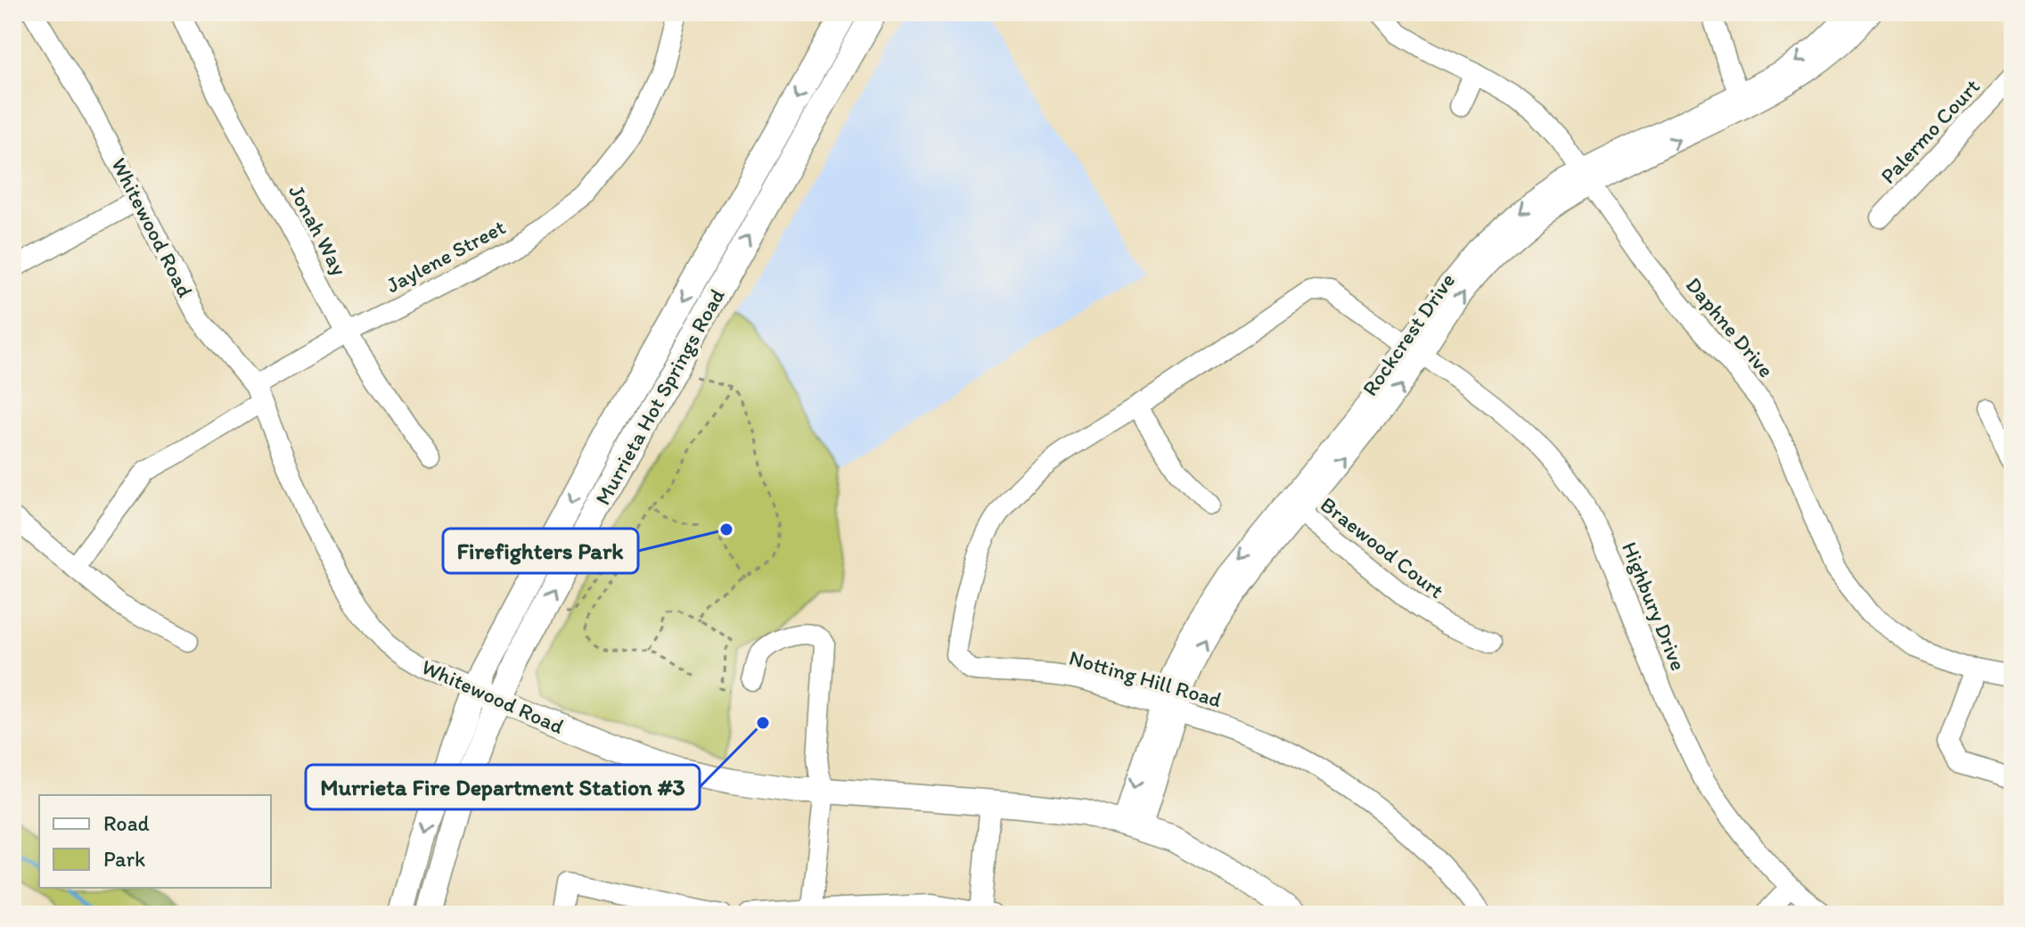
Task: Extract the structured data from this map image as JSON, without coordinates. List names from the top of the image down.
{
  "streets": {
    "main road": ["Whitewood Road", "Murrieta Hot Springs Road"],
    "street": [
      "Palermo Court",
      "Jonah Way",
      "Jaylene Street",
      "Daphne Drive",
      "Rockcrest Drive",
      "Braewood Court",
      "Highbury Drive",
      "Notting Hill Road"
    ]
  },
  "crossings": [
    ["Whitewood Road", "Jaylene Street"],
    ["Whitewood Road", "Rockcrest Drive"],
    ["Whitewood Road", "Murrieta Hot Springs Road"],
    ["Jonah Way", "Jaylene Street"],
    ["Daphne Drive", "Rockcrest Drive"],
    ["Rockcrest Drive", "Braewood Court"],
    ["Rockcrest Drive", "Highbury Drive"],
    ["Rockcrest Drive", "Notting Hill Road"],
    ["Highbury Drive", "Notting Hill Road"]
  ],
  "places": ["Firefighters Park", "Murrieta Fire Department Station #3"],
  "legend": ["Road", "Park"]
}
